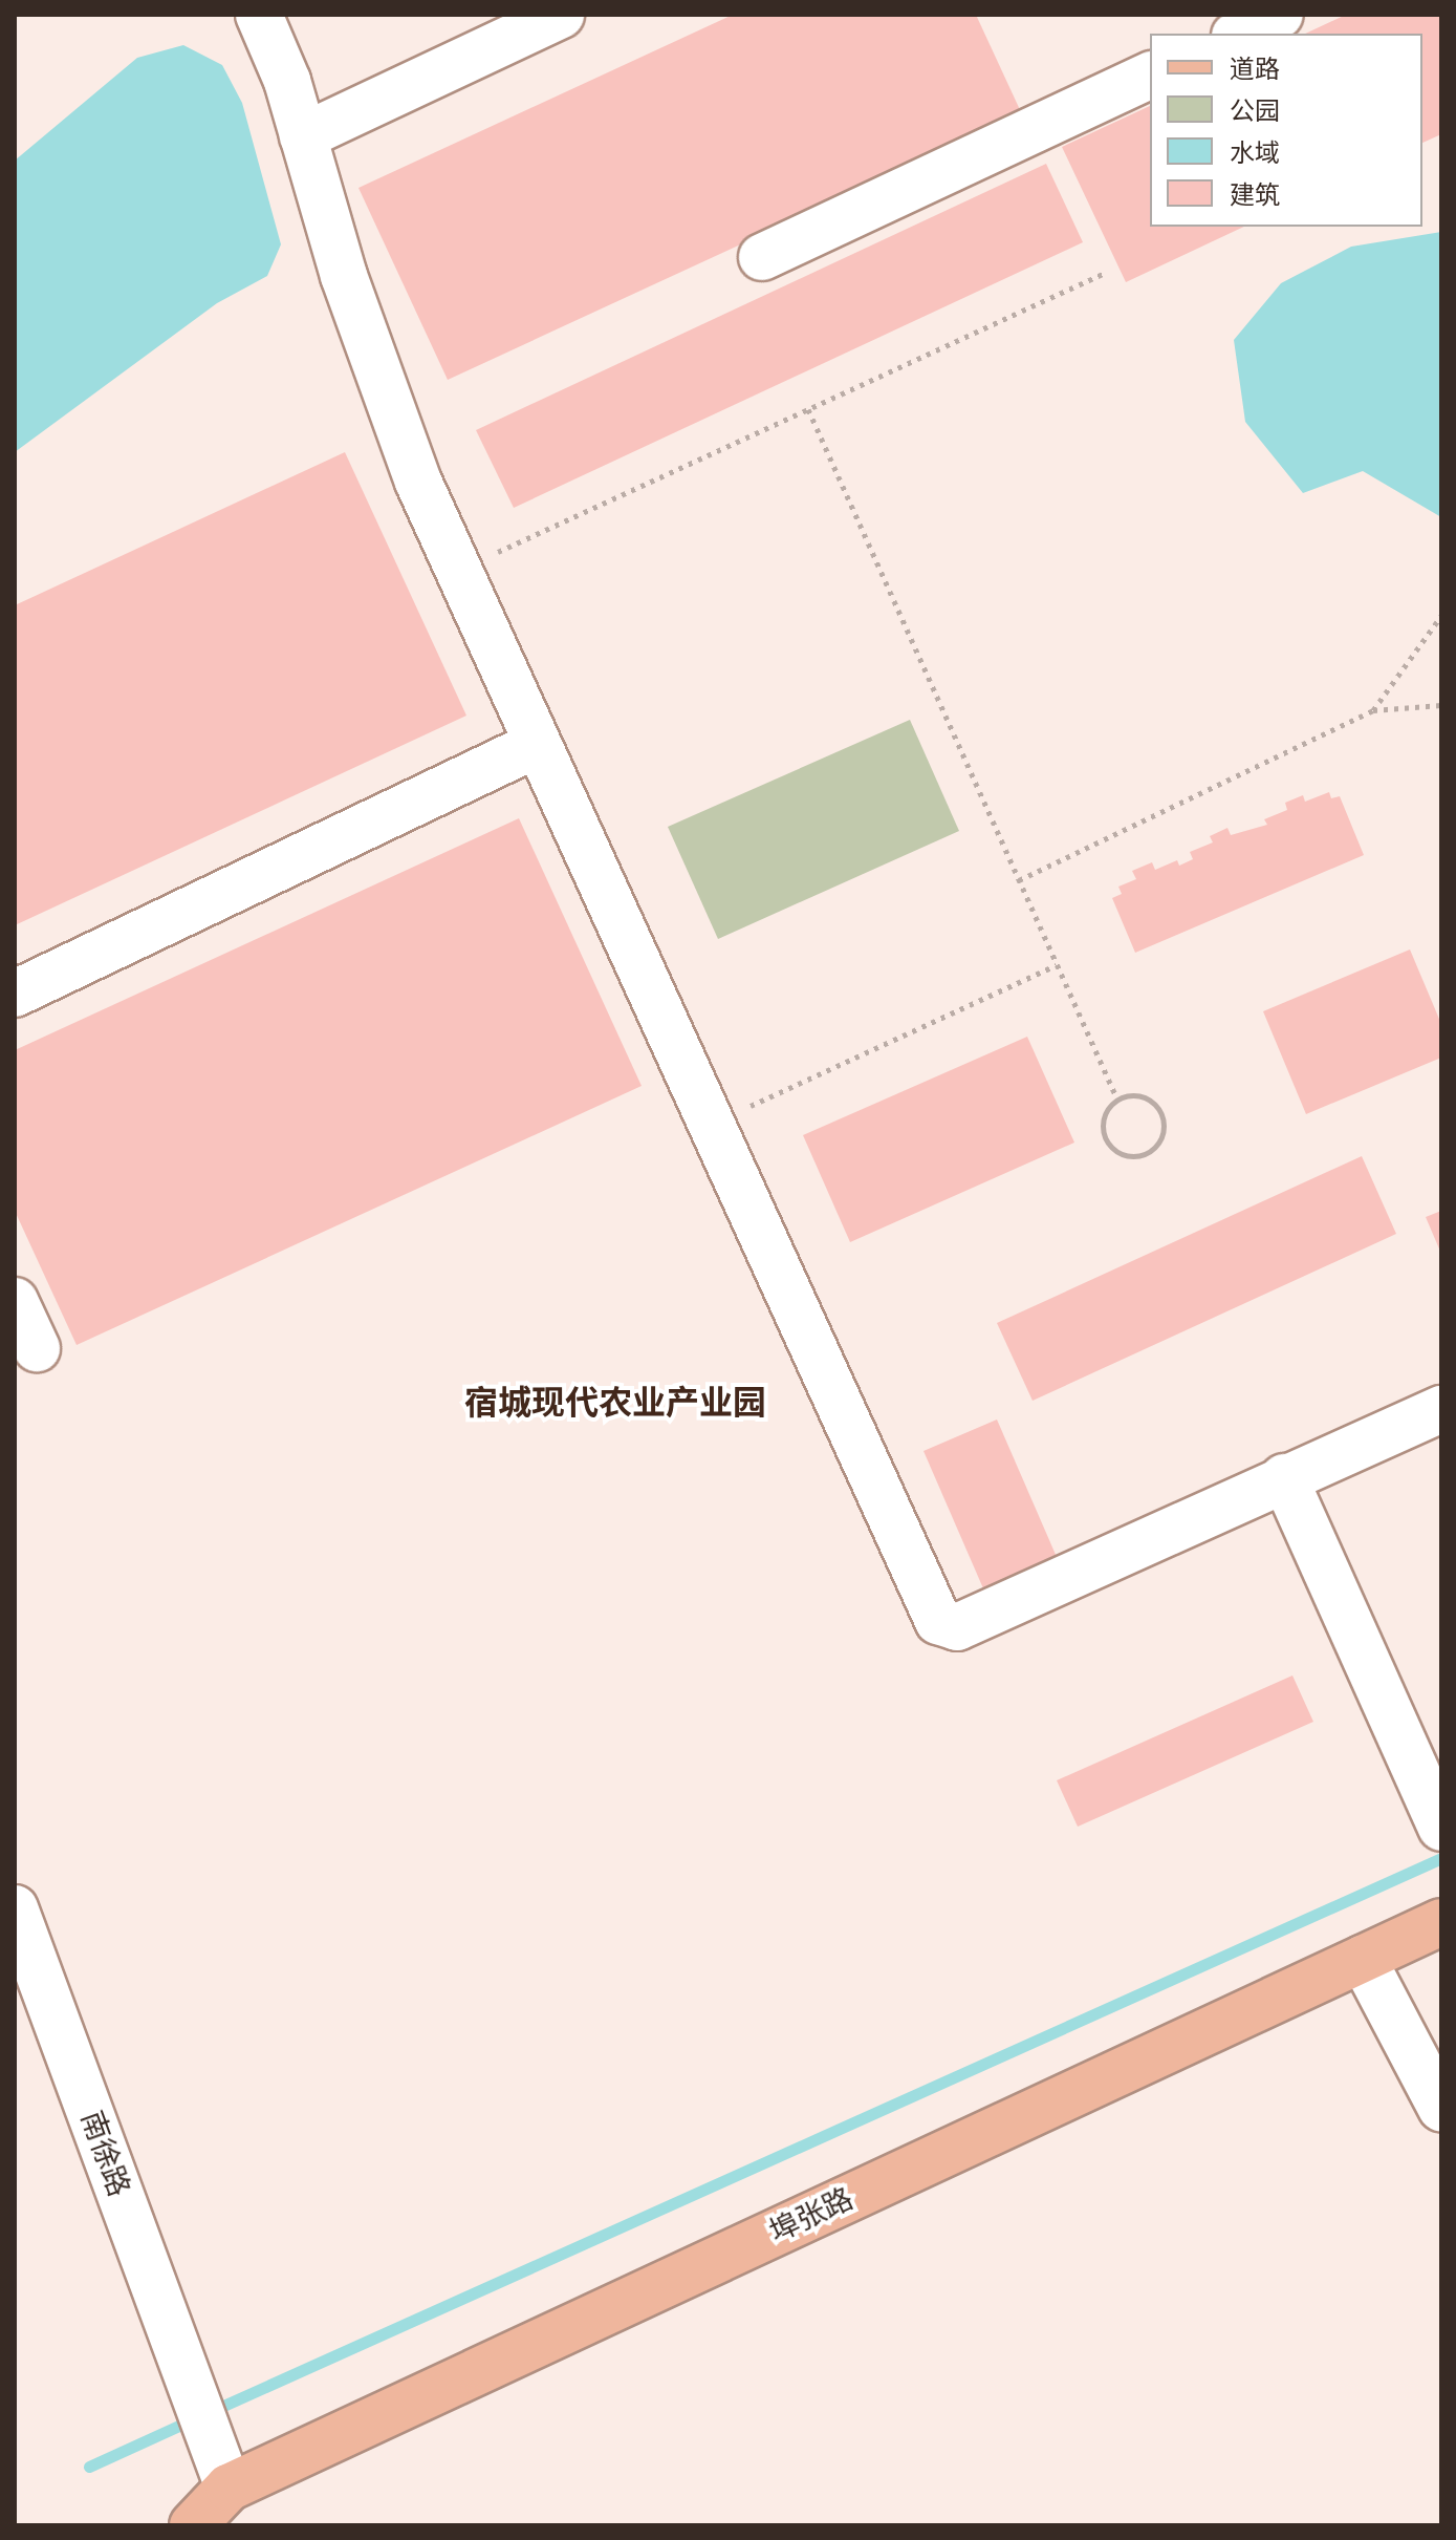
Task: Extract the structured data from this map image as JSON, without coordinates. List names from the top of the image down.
{
  "streets": {
    "main road": ["埠张路"],
    "street": ["南徐路"]
  },
  "crossings": [
    ["南徐路", "埠张路"]
  ],
  "districts": ["宿城现代农业产业园"],
  "legend": [
    "道路",
    "公园",
    "水域",
    "建筑"
  ]
}
